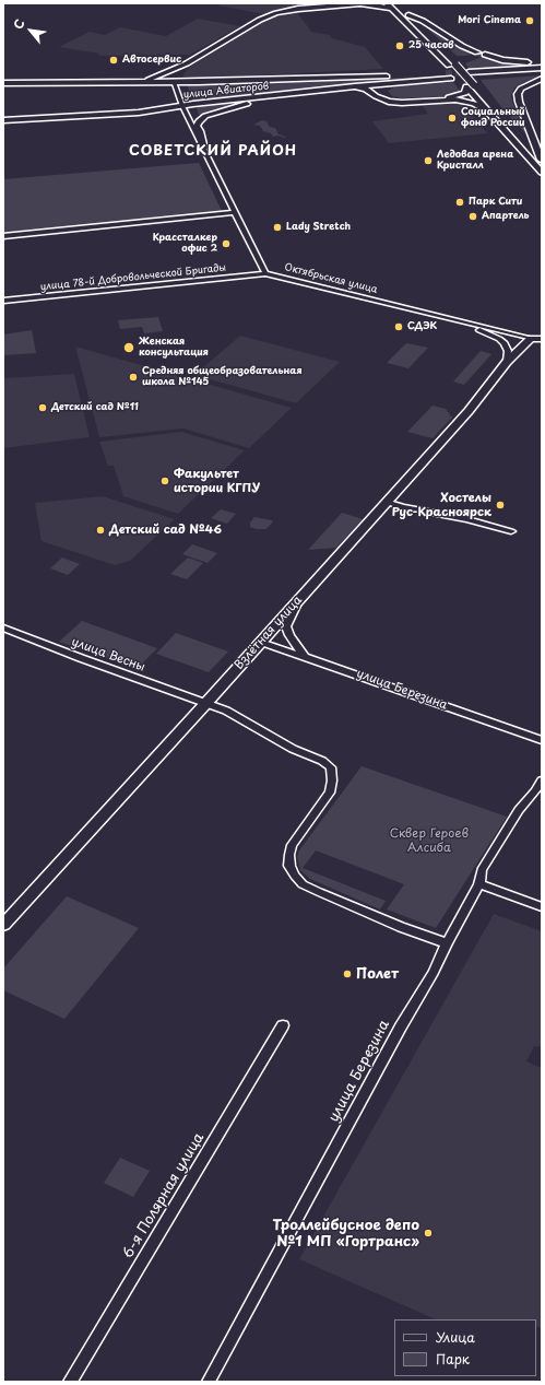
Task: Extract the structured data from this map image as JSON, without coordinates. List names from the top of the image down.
{
  "streets": {
    "main road": ["улица Авиаторов", "Октябрьская улица", "Взлётная улица"],
    "street": [
      "улица 78-й Добровольческой Бригады",
      "улица Весны",
      "улица Березина",
      "6-я Полярная улица"
    ]
  },
  "crossings": [
    ["улица 78-й Добровольческой Бригады", "Октябрьская улица"],
    ["Октябрьская улица", "Взлётная улица"],
    ["Взлётная улица", "улица Весны"],
    ["Взлётная улица", "улица Березина"],
    ["улица Весны", "улица Березина"]
  ],
  "districts": ["СОВЕТСКИЙ РАЙОН"],
  "parks": ["Сквер Героев Алсиба"],
  "places": [
    "Mori Cinema",
    "25 часов",
    "Автосервис",
    "Социальный фонд России",
    "Ледовая арена Кристалл",
    "Парк Сити",
    "Апартель",
    "Lady Stretch",
    "Крассталкер офис 2",
    "СДЭК",
    "Женская консультация",
    "Средняя общеобразовательная школа №145",
    "Детский сад №11",
    "Факультет истории КГПУ",
    "Хостелы Рус-Красноярск",
    "Детский сад №46",
    "Полет",
    "Троллейбусное депо №1 МП «Гортранс»"
  ],
  "legend": ["Улица", "Парк"],
  "north": "top left"
}
